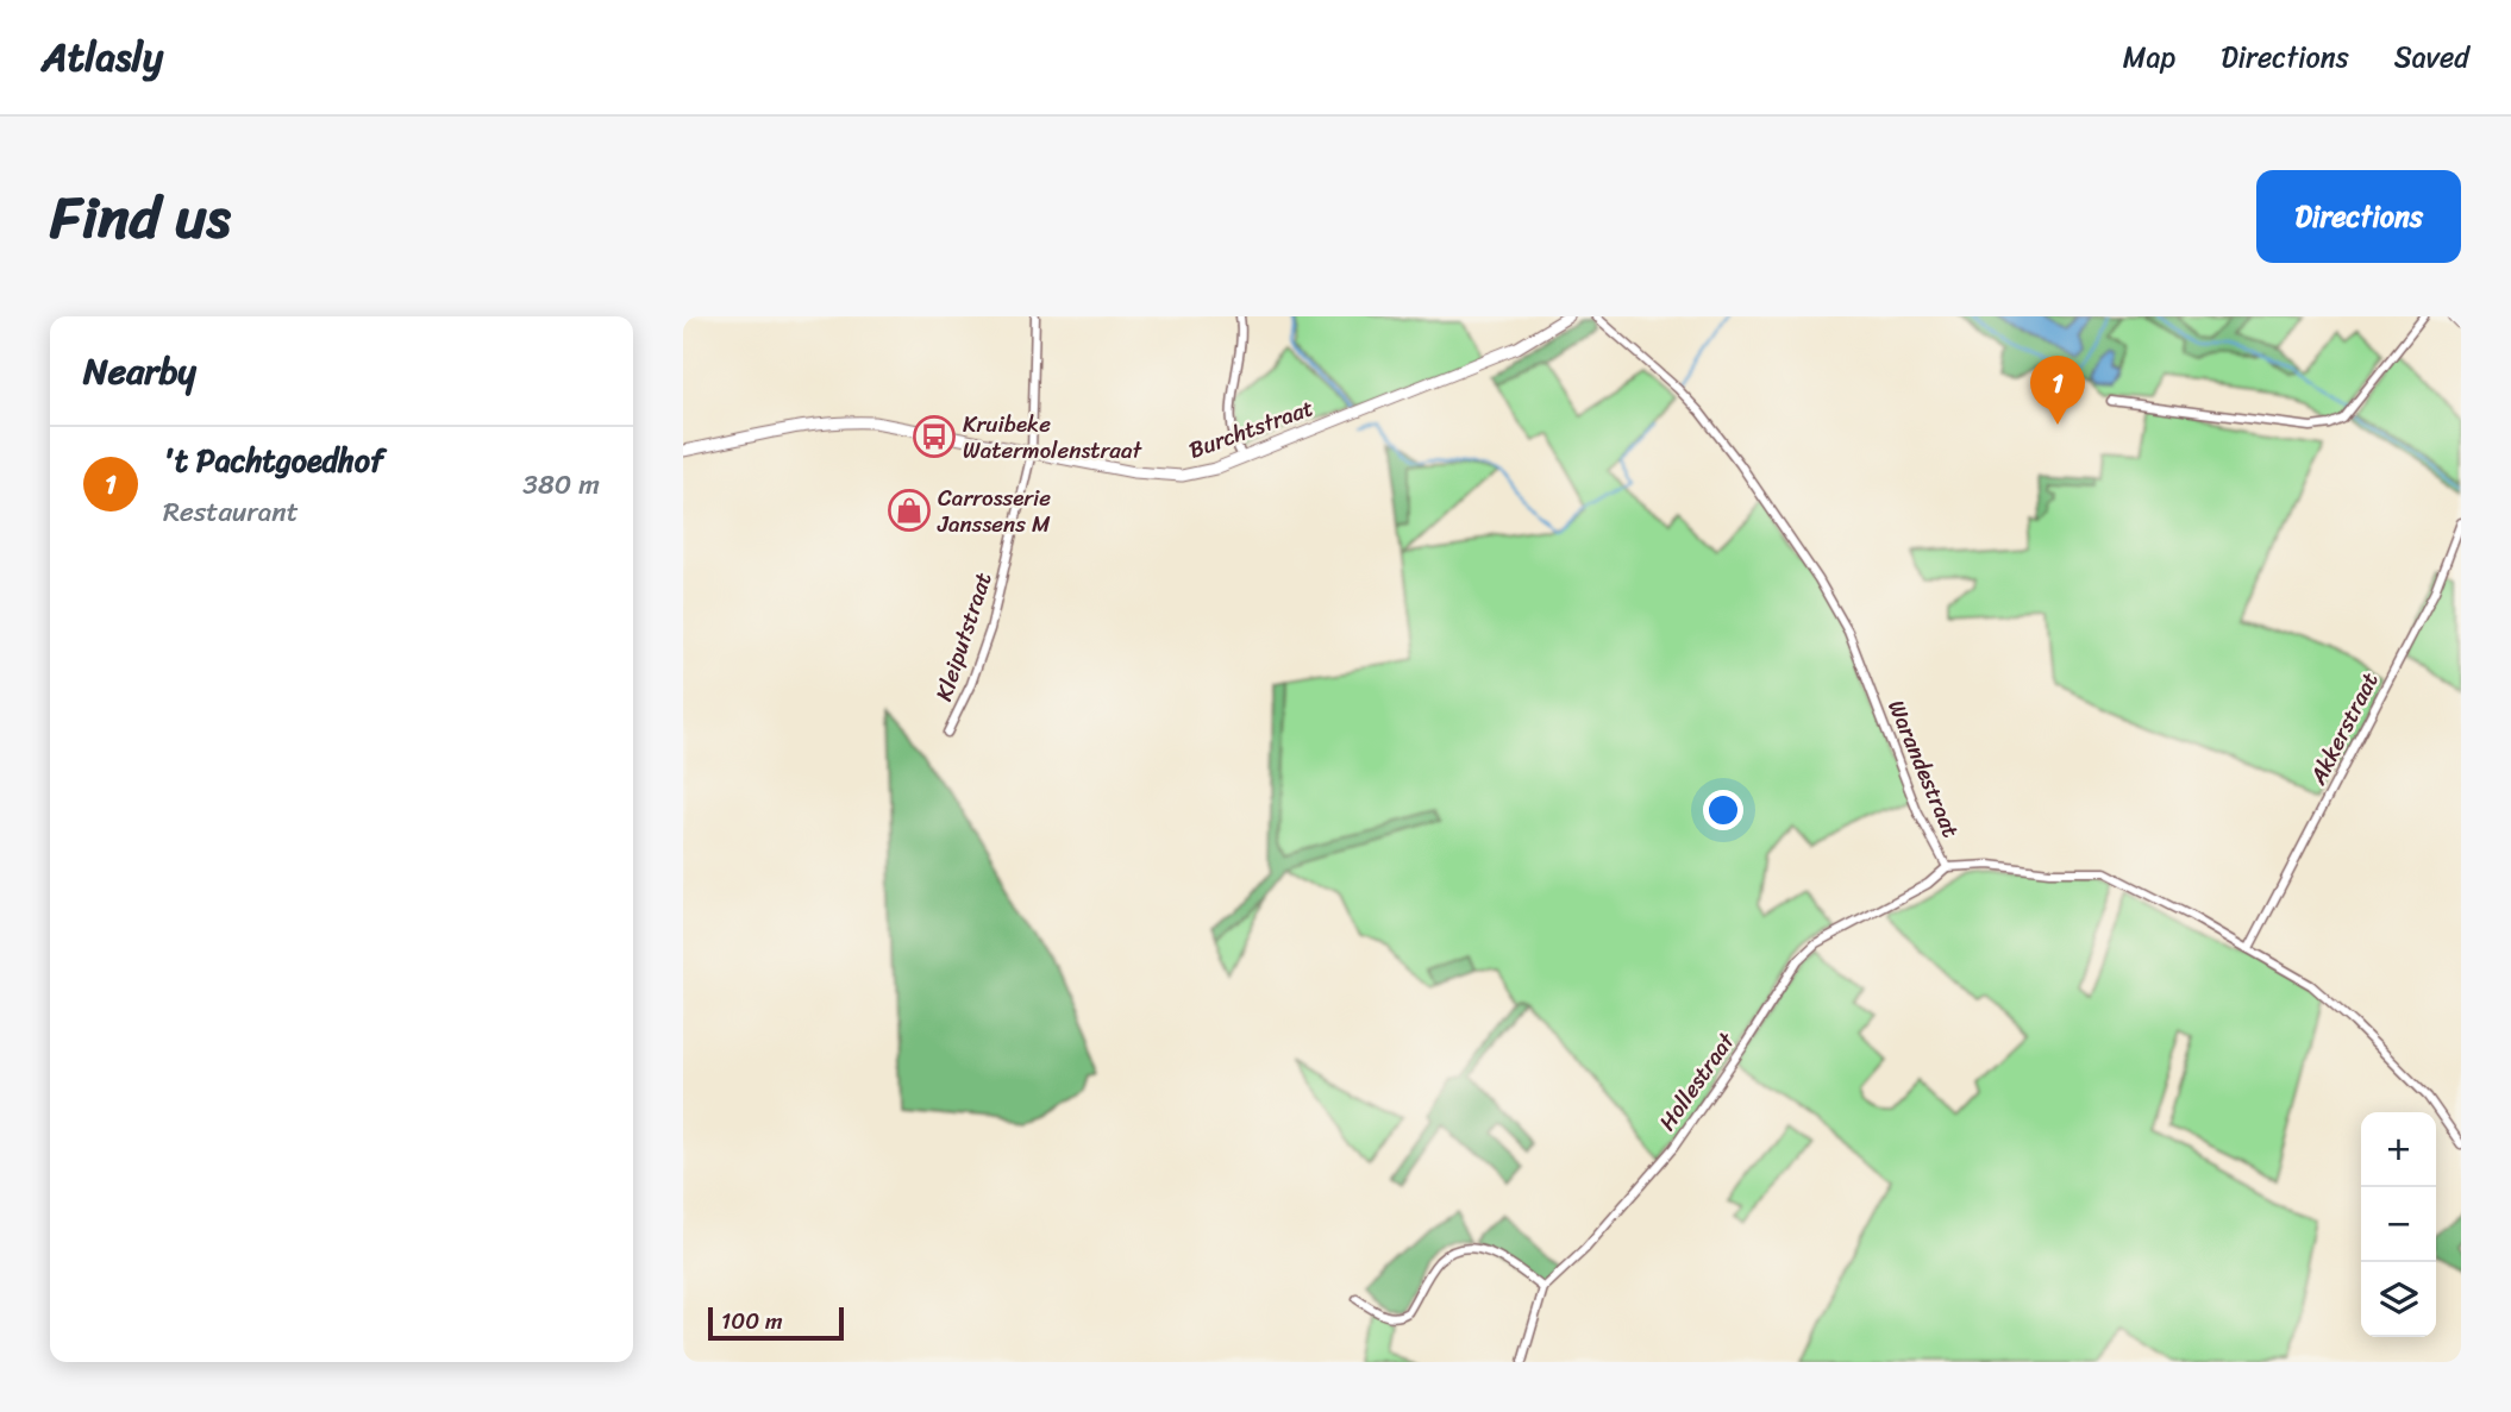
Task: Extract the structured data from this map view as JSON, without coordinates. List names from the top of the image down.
{
  "streets": {
    "main road": ["Burchtstraat"],
    "street": [
      "Kleiputstraat",
      "Akkerstraat",
      "Warandestraat",
      "Hollestraat"
    ]
  },
  "crossings": [
    ["Burchtstraat", "Kleiputstraat"],
    ["Akkerstraat", "Warandestraat"],
    ["Warandestraat", "Hollestraat"]
  ],
  "places": {
    "bus stop": ["Kruibeke Watermolenstraat"],
    "shop": ["Carrosserie Janssens M"]
  },
  "scale_bar": "100 m",
  "page": {
    "header": "Atlasly",
    "nav": ["Map", "Directions", "Saved"],
    "title": "Find us",
    "buttons": "Directions",
    "heading": "Nearby",
    "pins": "1",
    "list": [
      {
        "mark": "1",
        "name": "'t Pachtgoedhof",
        "note": "Restaurant",
        "value": "380 m"
      }
    ],
    "map_buttons": ["+", "−"],
    "scale": "100 m"
  }
}
